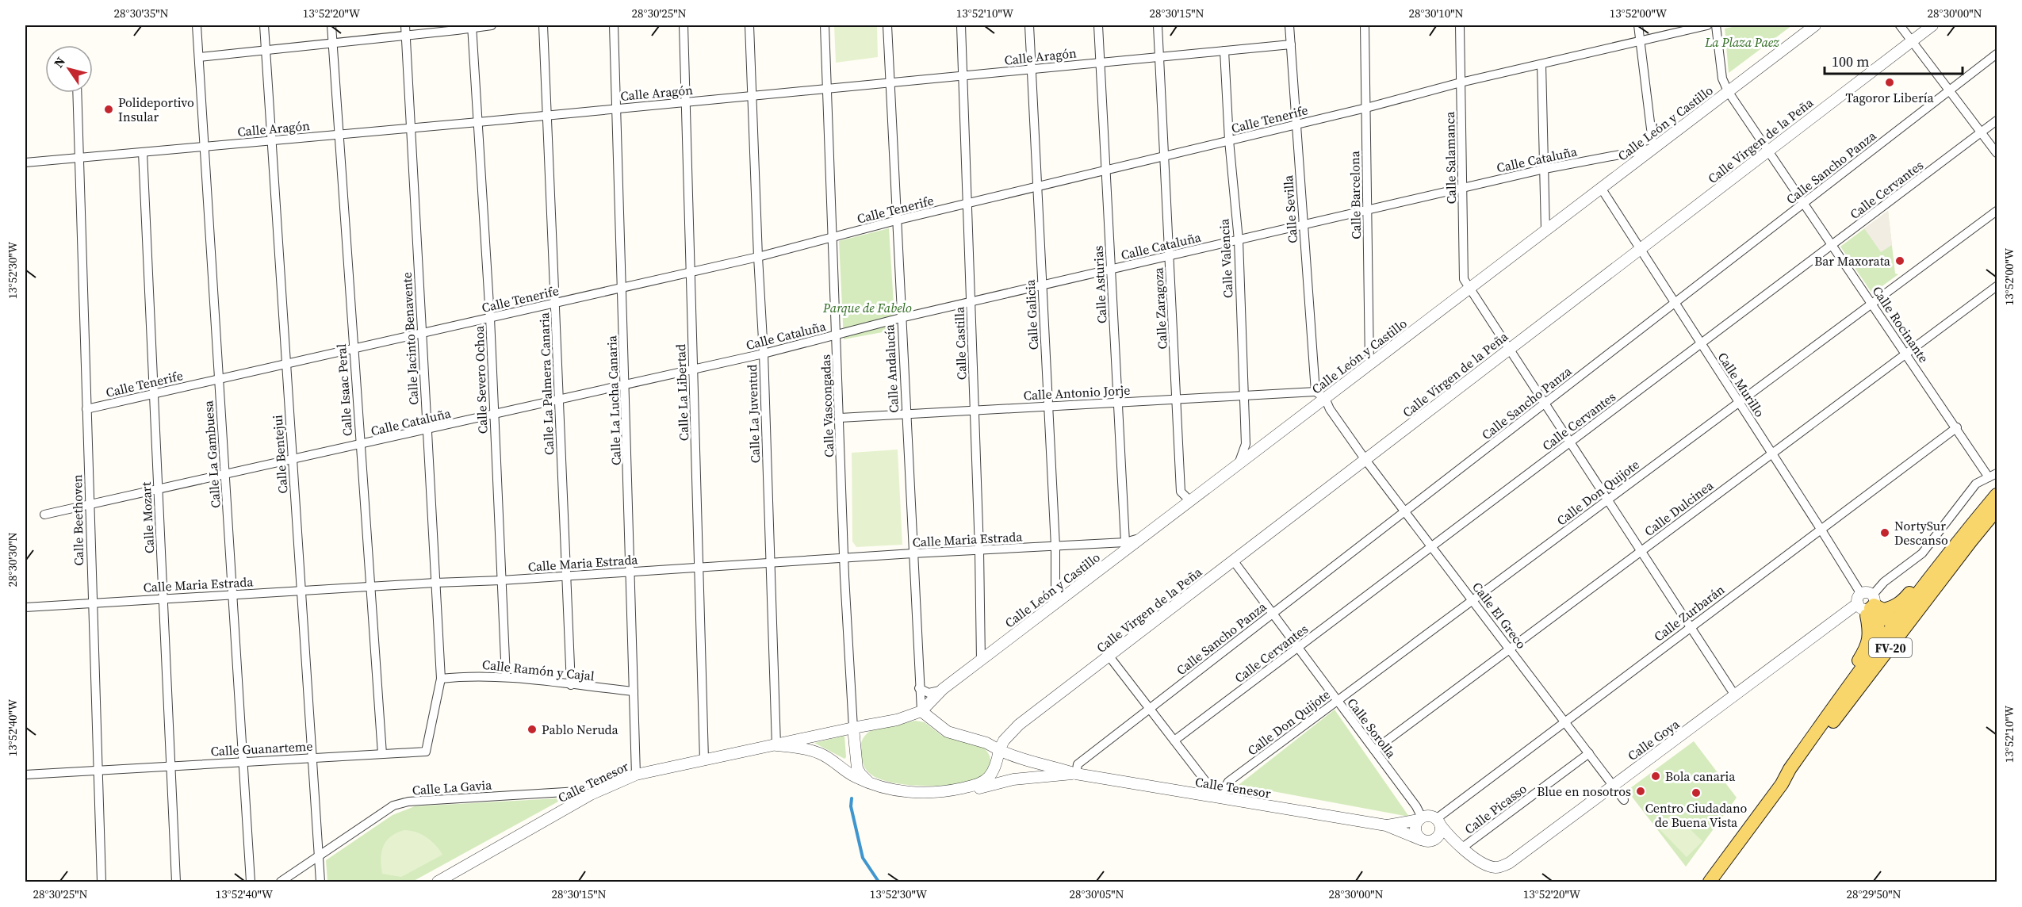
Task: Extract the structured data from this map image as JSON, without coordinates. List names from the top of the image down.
{
  "streets": {
    "main road": ["FV-20"],
    "street": [
      "Calle Aragón",
      "Calle Tenerife",
      "Calle León y Castillo",
      "Calle Virgen de la Peña",
      "Calle Salamanca",
      "Calle Cataluña",
      "Calle Sancho Panza",
      "Calle Cervantes",
      "Calle Barcelona",
      "Calle Sevilla",
      "Calle Valencia",
      "Calle Asturias",
      "Calle Zaragoza",
      "Calle Galicia",
      "Calle Rocinante",
      "Calle Jacinto Benavente",
      "Calle Castilla",
      "Calle Andalucía",
      "Calle Severo Ochoa",
      "Calle La Palmera Canaria",
      "Calle Murillo",
      "Calle Isaac Peral",
      "Calle La Libertad",
      "Calle Antonio Jorje",
      "Calle La Lucha Canaria",
      "Calle Vascongadas",
      "Calle La Juventud",
      "Calle La Gambuesa",
      "Calle Bentejui",
      "Calle Don Quijote",
      "Calle Dulcinea",
      "Calle Mozart",
      "Calle Beethoven",
      "Calle Maria Estrada",
      "Calle Zurbarán",
      "Calle El Greco",
      "Calle Ramón y Cajal",
      "Calle Sorolla",
      "Calle Goya",
      "Calle Guanarteme",
      "Calle Tenesor",
      "Calle La Gavia",
      "Calle Picasso"
    ]
  },
  "crossings": [
    ["Calle Aragón", "Calle Sevilla"],
    ["Calle Aragón", "Calle Valencia"],
    ["Calle Aragón", "Calle Asturias"],
    ["Calle Aragón", "Calle Zaragoza"],
    ["Calle Aragón", "Calle Galicia"],
    ["Calle Aragón", "Calle Jacinto Benavente"],
    ["Calle Aragón", "Calle Castilla"],
    ["Calle Aragón", "Calle Andalucía"],
    ["Calle Aragón", "Calle Severo Ochoa"],
    ["Calle Aragón", "Calle La Palmera Canaria"],
    ["Calle Aragón", "Calle Isaac Peral"],
    ["Calle Aragón", "Calle La Libertad"],
    ["Calle Aragón", "Calle La Lucha Canaria"],
    ["Calle Aragón", "Calle Vascongadas"],
    ["Calle Aragón", "Calle La Juventud"],
    ["Calle Aragón", "Calle La Gambuesa"],
    ["Calle Aragón", "Calle Bentejui"],
    ["Calle Aragón", "Calle Mozart"],
    ["Calle Aragón", "Calle Beethoven"],
    ["Calle Tenerife", "Calle Salamanca"],
    ["Calle Tenerife", "Calle Barcelona"],
    ["Calle Tenerife", "Calle Sevilla"],
    ["Calle Tenerife", "Calle Valencia"],
    ["Calle Tenerife", "Calle Asturias"],
    ["Calle Tenerife", "Calle Zaragoza"],
    ["Calle Tenerife", "Calle Galicia"],
    ["Calle Tenerife", "Calle Jacinto Benavente"],
    ["Calle Tenerife", "Calle Castilla"],
    ["Calle Tenerife", "Calle Andalucía"],
    ["Calle Tenerife", "Calle Severo Ochoa"],
    ["Calle Tenerife", "Calle La Palmera Canaria"],
    ["Calle Tenerife", "Calle Isaac Peral"],
    ["Calle Tenerife", "Calle La Libertad"],
    ["Calle Tenerife", "Calle La Lucha Canaria"],
    ["Calle Tenerife", "Calle Vascongadas"],
    ["Calle Tenerife", "Calle La Juventud"],
    ["Calle Tenerife", "Calle La Gambuesa"],
    ["Calle Tenerife", "Calle Bentejui"],
    ["Calle Tenerife", "Calle Mozart"],
    ["Calle Tenerife", "Calle Beethoven"],
    ["Calle León y Castillo", "Calle Salamanca"],
    ["Calle León y Castillo", "Calle Cataluña"],
    ["Calle León y Castillo", "Calle Barcelona"],
    ["Calle León y Castillo", "Calle Valencia"],
    ["Calle León y Castillo", "Calle Zaragoza"],
    ["Calle León y Castillo", "Calle Galicia"],
    ["Calle León y Castillo", "Calle Rocinante"],
    ["Calle León y Castillo", "Calle Castilla"],
    ["Calle León y Castillo", "Calle Andalucía"],
    ["Calle León y Castillo", "Calle Murillo"],
    ["Calle León y Castillo", "Calle Maria Estrada"],
    ["Calle León y Castillo", "Calle El Greco"],
    ["Calle León y Castillo", "Calle Tenesor"],
    ["Calle Virgen de la Peña", "Calle Rocinante"],
    ["Calle Virgen de la Peña", "Calle Murillo"],
    ["Calle Virgen de la Peña", "Calle El Greco"],
    ["Calle Virgen de la Peña", "Calle Sorolla"],
    ["Calle Virgen de la Peña", "Calle Tenesor"],
    ["Calle Salamanca", "Calle Cataluña"],
    ["Calle Cataluña", "Calle Barcelona"],
    ["Calle Cataluña", "Calle Sevilla"],
    ["Calle Cataluña", "Calle Valencia"],
    ["Calle Cataluña", "Calle Asturias"],
    ["Calle Cataluña", "Calle Zaragoza"],
    ["Calle Cataluña", "Calle Galicia"],
    ["Calle Cataluña", "Calle Jacinto Benavente"],
    ["Calle Cataluña", "Calle Castilla"],
    ["Calle Cataluña", "Calle Andalucía"],
    ["Calle Cataluña", "Calle Severo Ochoa"],
    ["Calle Cataluña", "Calle La Palmera Canaria"],
    ["Calle Cataluña", "Calle Isaac Peral"],
    ["Calle Cataluña", "Calle La Libertad"],
    ["Calle Cataluña", "Calle La Lucha Canaria"],
    ["Calle Cataluña", "Calle Vascongadas"],
    ["Calle Cataluña", "Calle La Juventud"],
    ["Calle Cataluña", "Calle La Gambuesa"],
    ["Calle Cataluña", "Calle Bentejui"],
    ["Calle Cataluña", "Calle Mozart"],
    ["Calle Cataluña", "Calle Beethoven"],
    ["Calle Sancho Panza", "Calle Rocinante"],
    ["Calle Sancho Panza", "Calle Murillo"],
    ["Calle Sancho Panza", "Calle El Greco"],
    ["Calle Sancho Panza", "Calle Sorolla"],
    ["Calle Sancho Panza", "Calle Tenesor"],
    ["Calle Cervantes", "Calle Rocinante"],
    ["Calle Cervantes", "Calle Murillo"],
    ["Calle Cervantes", "Calle El Greco"],
    ["Calle Cervantes", "Calle Sorolla"],
    ["Calle Sevilla", "Calle Antonio Jorje"],
    ["Calle Valencia", "Calle Antonio Jorje"],
    ["Calle Asturias", "Calle Antonio Jorje"],
    ["Calle Asturias", "Calle Maria Estrada"],
    ["Calle Zaragoza", "Calle Antonio Jorje"],
    ["Calle Galicia", "Calle Antonio Jorje"],
    ["Calle Galicia", "Calle Maria Estrada"],
    ["Calle Rocinante", "Calle Don Quijote"],
    ["Calle Rocinante", "Calle Dulcinea"],
    ["Calle Rocinante", "Calle Zurbarán"],
    ["Calle Jacinto Benavente", "Calle Maria Estrada"],
    ["Calle Jacinto Benavente", "Calle Ramón y Cajal"],
    ["Calle Jacinto Benavente", "Calle Guanarteme"],
    ["Calle Castilla", "Calle Antonio Jorje"],
    ["Calle Castilla", "Calle Maria Estrada"],
    ["Calle Andalucía", "Calle Antonio Jorje"],
    ["Calle Andalucía", "Calle Maria Estrada"],
    ["Calle Andalucía", "Calle Tenesor"],
    ["Calle Severo Ochoa", "Calle Maria Estrada"],
    ["Calle Severo Ochoa", "Calle Ramón y Cajal"],
    ["Calle La Palmera Canaria", "Calle Maria Estrada"],
    ["Calle La Palmera Canaria", "Calle Ramón y Cajal"],
    ["Calle Murillo", "Calle Don Quijote"],
    ["Calle Murillo", "Calle Dulcinea"],
    ["Calle Murillo", "Calle Zurbarán"],
    ["Calle Murillo", "Calle Goya"],
    ["Calle Isaac Peral", "Calle Maria Estrada"],
    ["Calle Isaac Peral", "Calle Guanarteme"],
    ["Calle La Libertad", "Calle Maria Estrada"],
    ["Calle La Libertad", "Calle Tenesor"],
    ["Calle Antonio Jorje", "Calle Vascongadas"],
    ["Calle La Lucha Canaria", "Calle Maria Estrada"],
    ["Calle La Lucha Canaria", "Calle Ramón y Cajal"],
    ["Calle La Lucha Canaria", "Calle Tenesor"],
    ["Calle Vascongadas", "Calle Maria Estrada"],
    ["Calle Vascongadas", "Calle Tenesor"],
    ["Calle La Juventud", "Calle Maria Estrada"],
    ["Calle La Juventud", "Calle Tenesor"],
    ["Calle La Gambuesa", "Calle Maria Estrada"],
    ["Calle La Gambuesa", "Calle Guanarteme"],
    ["Calle Bentejui", "Calle Maria Estrada"],
    ["Calle Bentejui", "Calle Guanarteme"],
    ["Calle Bentejui", "Calle La Gavia"],
    ["Calle Don Quijote", "Calle El Greco"],
    ["Calle Don Quijote", "Calle Sorolla"],
    ["Calle Don Quijote", "Calle Tenesor"],
    ["Calle Dulcinea", "Calle El Greco"],
    ["Calle Dulcinea", "Calle Sorolla"],
    ["Calle Mozart", "Calle Maria Estrada"],
    ["Calle Mozart", "Calle Guanarteme"],
    ["Calle Beethoven", "Calle Maria Estrada"],
    ["Calle Beethoven", "Calle Guanarteme"],
    ["Calle Zurbarán", "Calle El Greco"],
    ["Calle Zurbarán", "Calle Sorolla"],
    ["Calle Zurbarán", "Calle Goya"],
    ["Calle Zurbarán", "Calle Tenesor"],
    ["Calle El Greco", "Calle Goya"],
    ["Calle El Greco", "Calle Picasso"],
    ["Calle Ramón y Cajal", "Calle Guanarteme"],
    ["Calle Sorolla", "Calle Goya"],
    ["Calle Sorolla", "Calle Tenesor"],
    ["Calle Goya", "Calle Tenesor"],
    ["Calle Goya", "Calle Picasso"],
    ["Calle Tenesor", "Calle La Gavia"]
  ],
  "parks": ["La Plaza Paez", "Parque de Fabelo"],
  "places": [
    "Tagoror Libería",
    "Polideportivo Insular",
    "Bar Maxorata",
    "NortySur Descanso",
    "Pablo Neruda",
    "Bola canaria",
    "Blue en nosotros",
    "Centro Ciudadano de Buena Vista"
  ],
  "scale_bar": "100 m",
  "north": "top left",
  "coordinates": [
    "28°30'35\"N",
    "13°52'20\"W",
    "28°30'25\"N",
    "13°52'10\"W",
    "28°30'15\"N",
    "28°30'10\"N",
    "13°52'00\"W",
    "28°30'00\"N",
    "13°52'30\"W",
    "28°30'30\"N",
    "13°52'40\"W",
    "28°30'05\"N",
    "28°29'50\"N"
  ]
}
